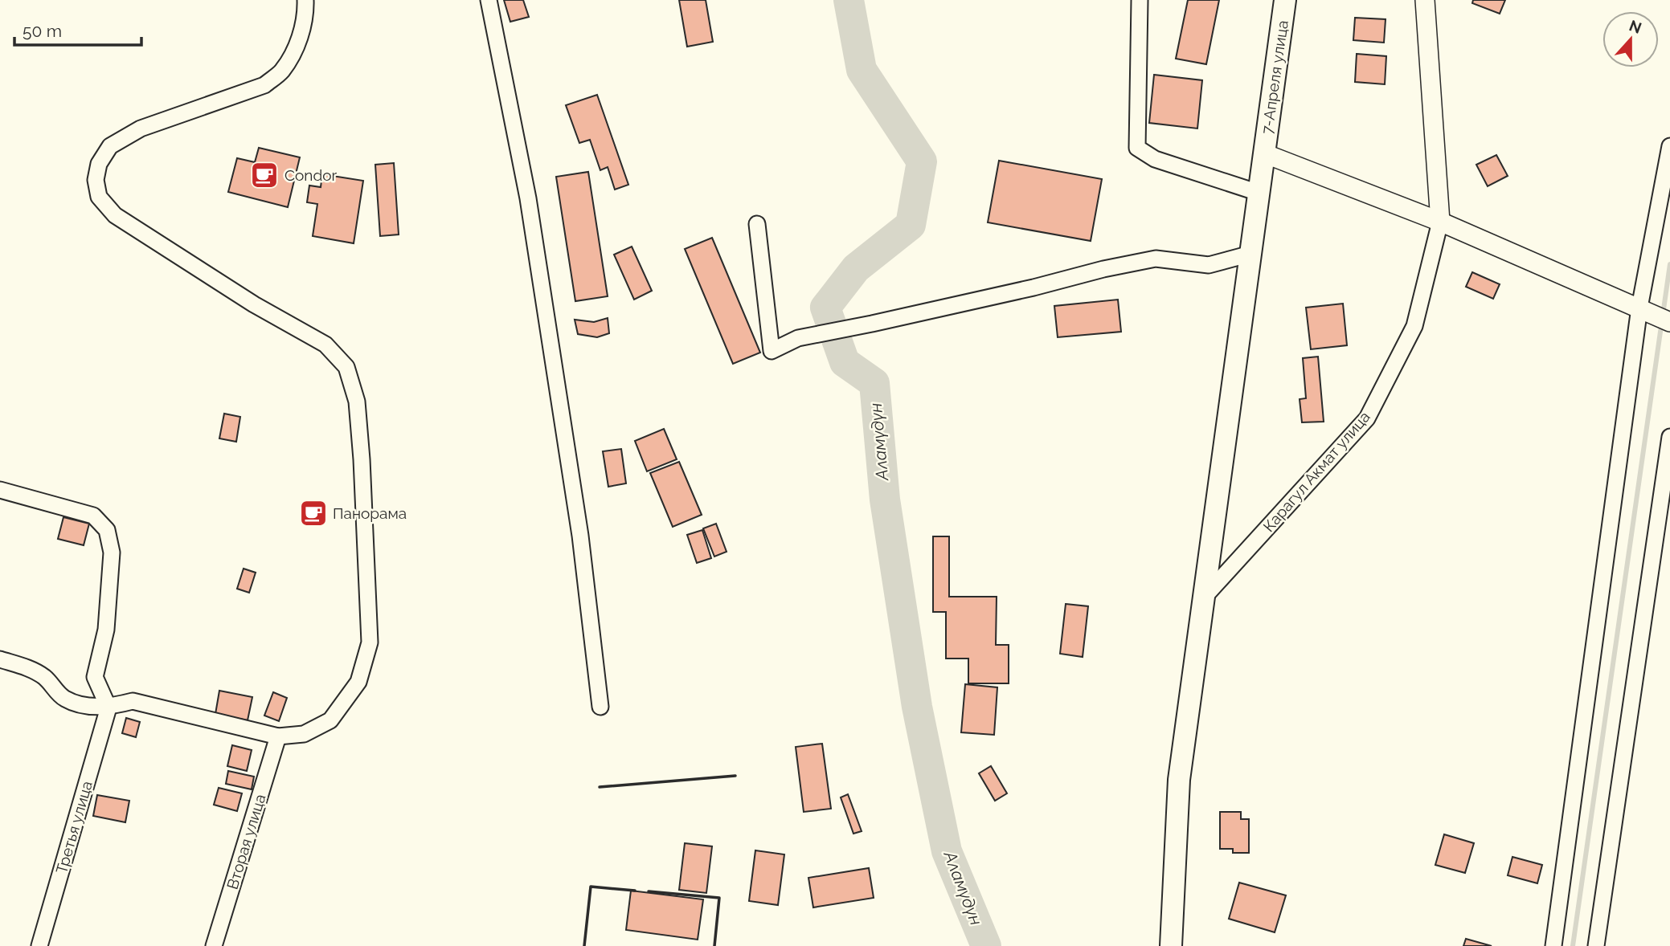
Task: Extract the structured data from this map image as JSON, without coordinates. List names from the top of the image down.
{
  "streets": {
    "main road": ["7-Апреля улица"],
    "street": ["Карагул Акмат улица", "Третья улица", "Вторая улица"]
  },
  "crossings": [
    ["7-Апреля улица", "Карагул Акмат улица"]
  ],
  "water": ["Аламүдүн"],
  "places": {
    "cafe": ["Condor", "Панорама"]
  },
  "scale_bar": "50 m",
  "north": "top"
}
